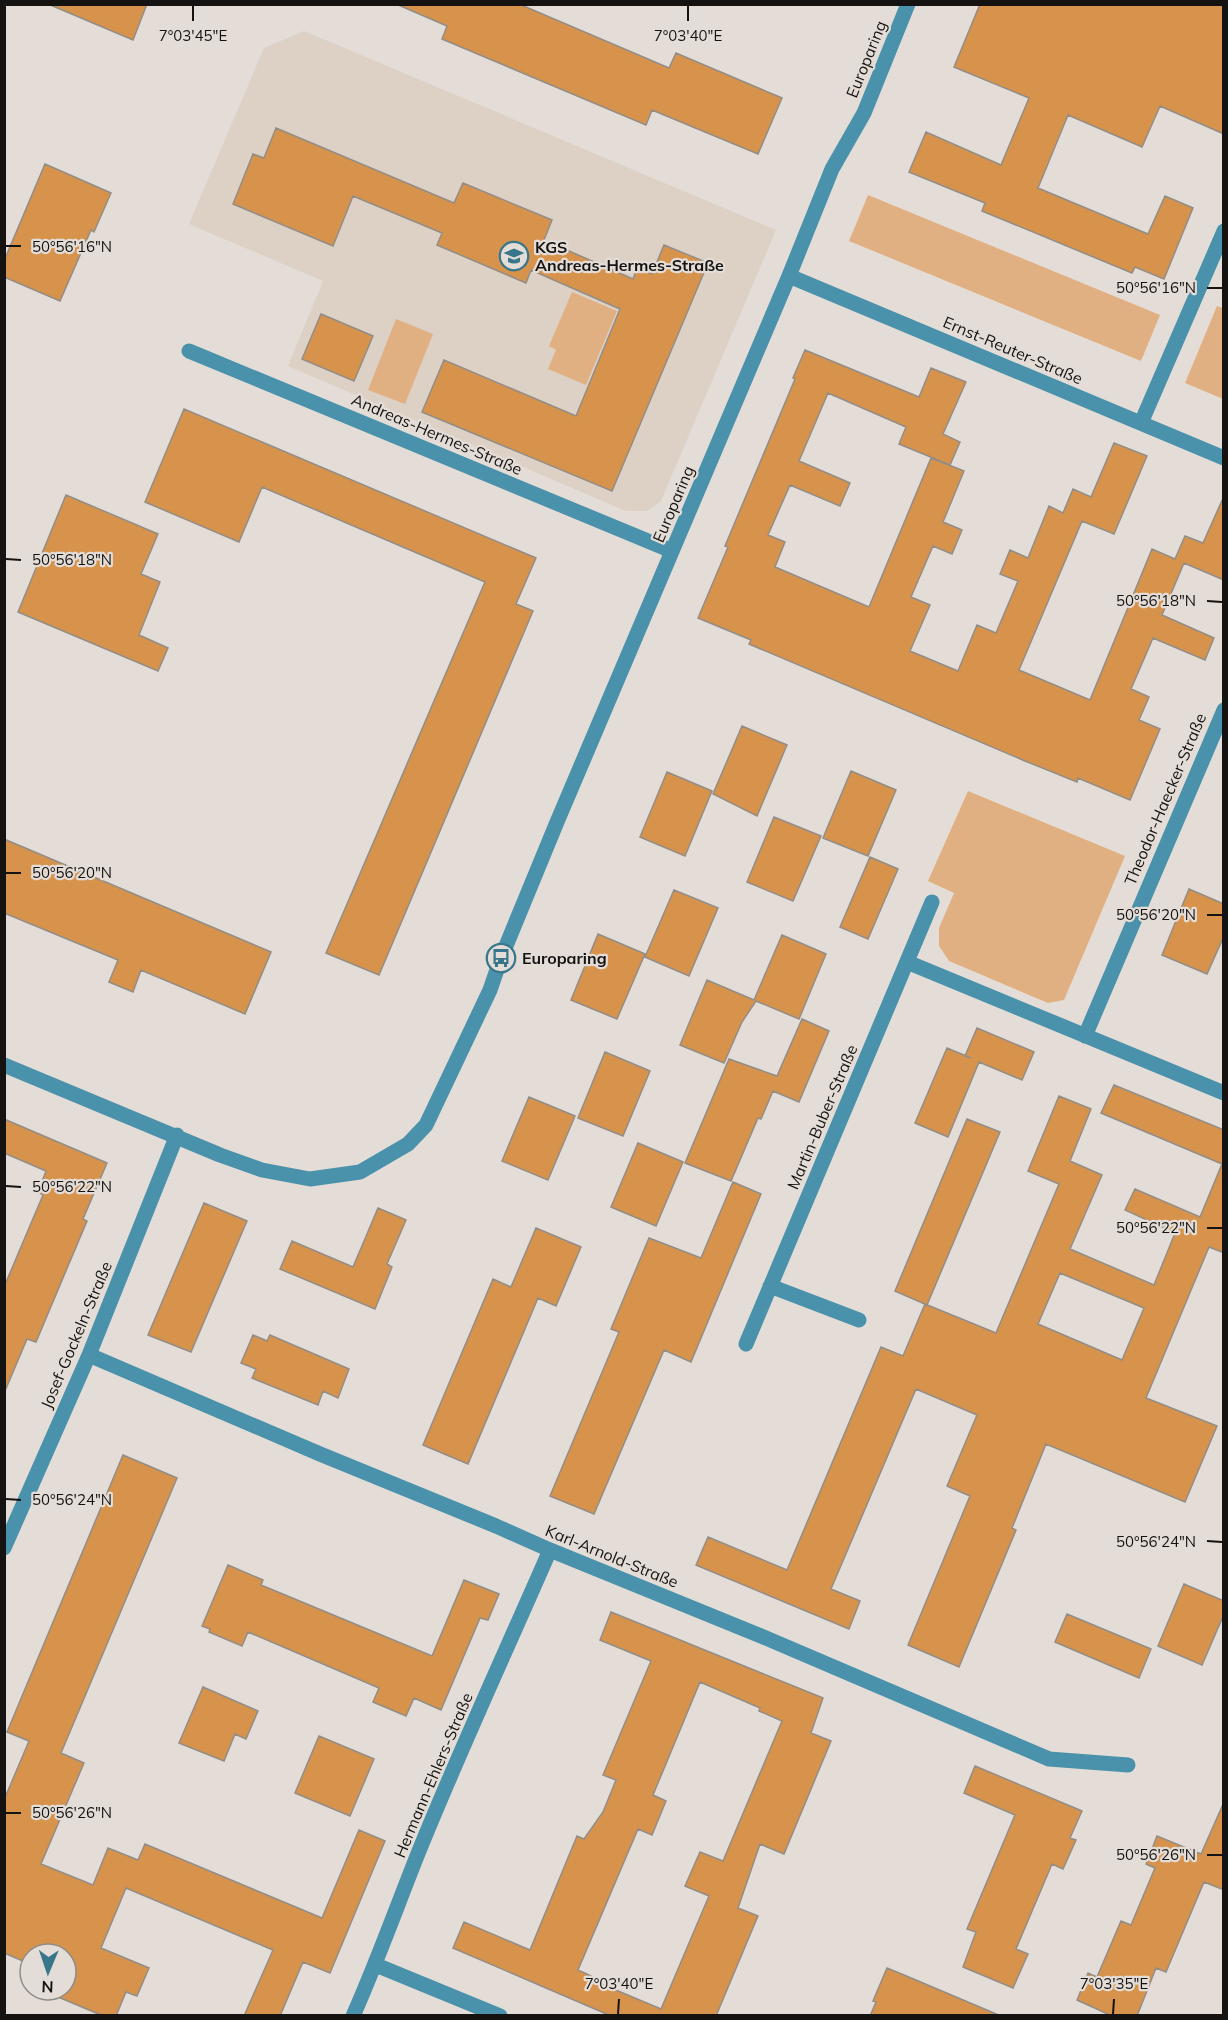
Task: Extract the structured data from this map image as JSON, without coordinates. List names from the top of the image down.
{
  "streets": {
    "street": [
      "Europaring",
      "Ernst-Reuter-Straße",
      "Andreas-Hermes-Straße",
      "Theodor-Haecker-Straße",
      "Martin-Buber-Straße",
      "Josef-Gockeln-Straße",
      "Karl-Arnold-Straße",
      "Hermann-Ehlers-Straße"
    ]
  },
  "crossings": [
    ["Europaring", "Ernst-Reuter-Straße"],
    ["Europaring", "Andreas-Hermes-Straße"],
    ["Europaring", "Josef-Gockeln-Straße"],
    ["Josef-Gockeln-Straße", "Karl-Arnold-Straße"],
    ["Karl-Arnold-Straße", "Hermann-Ehlers-Straße"]
  ],
  "places": {
    "school or university": ["KGS Andreas-Hermes-Straße"],
    "bus stop": ["Europaring"]
  },
  "north": "bottom",
  "coordinates": [
    "7°03'45\"E",
    "7°03'40\"E",
    "50°56'16\"N",
    "50°56'18\"N",
    "50°56'20\"N",
    "50°56'22\"N",
    "50°56'24\"N",
    "50°56'26\"N",
    "7°03'35\"E"
  ]
}
